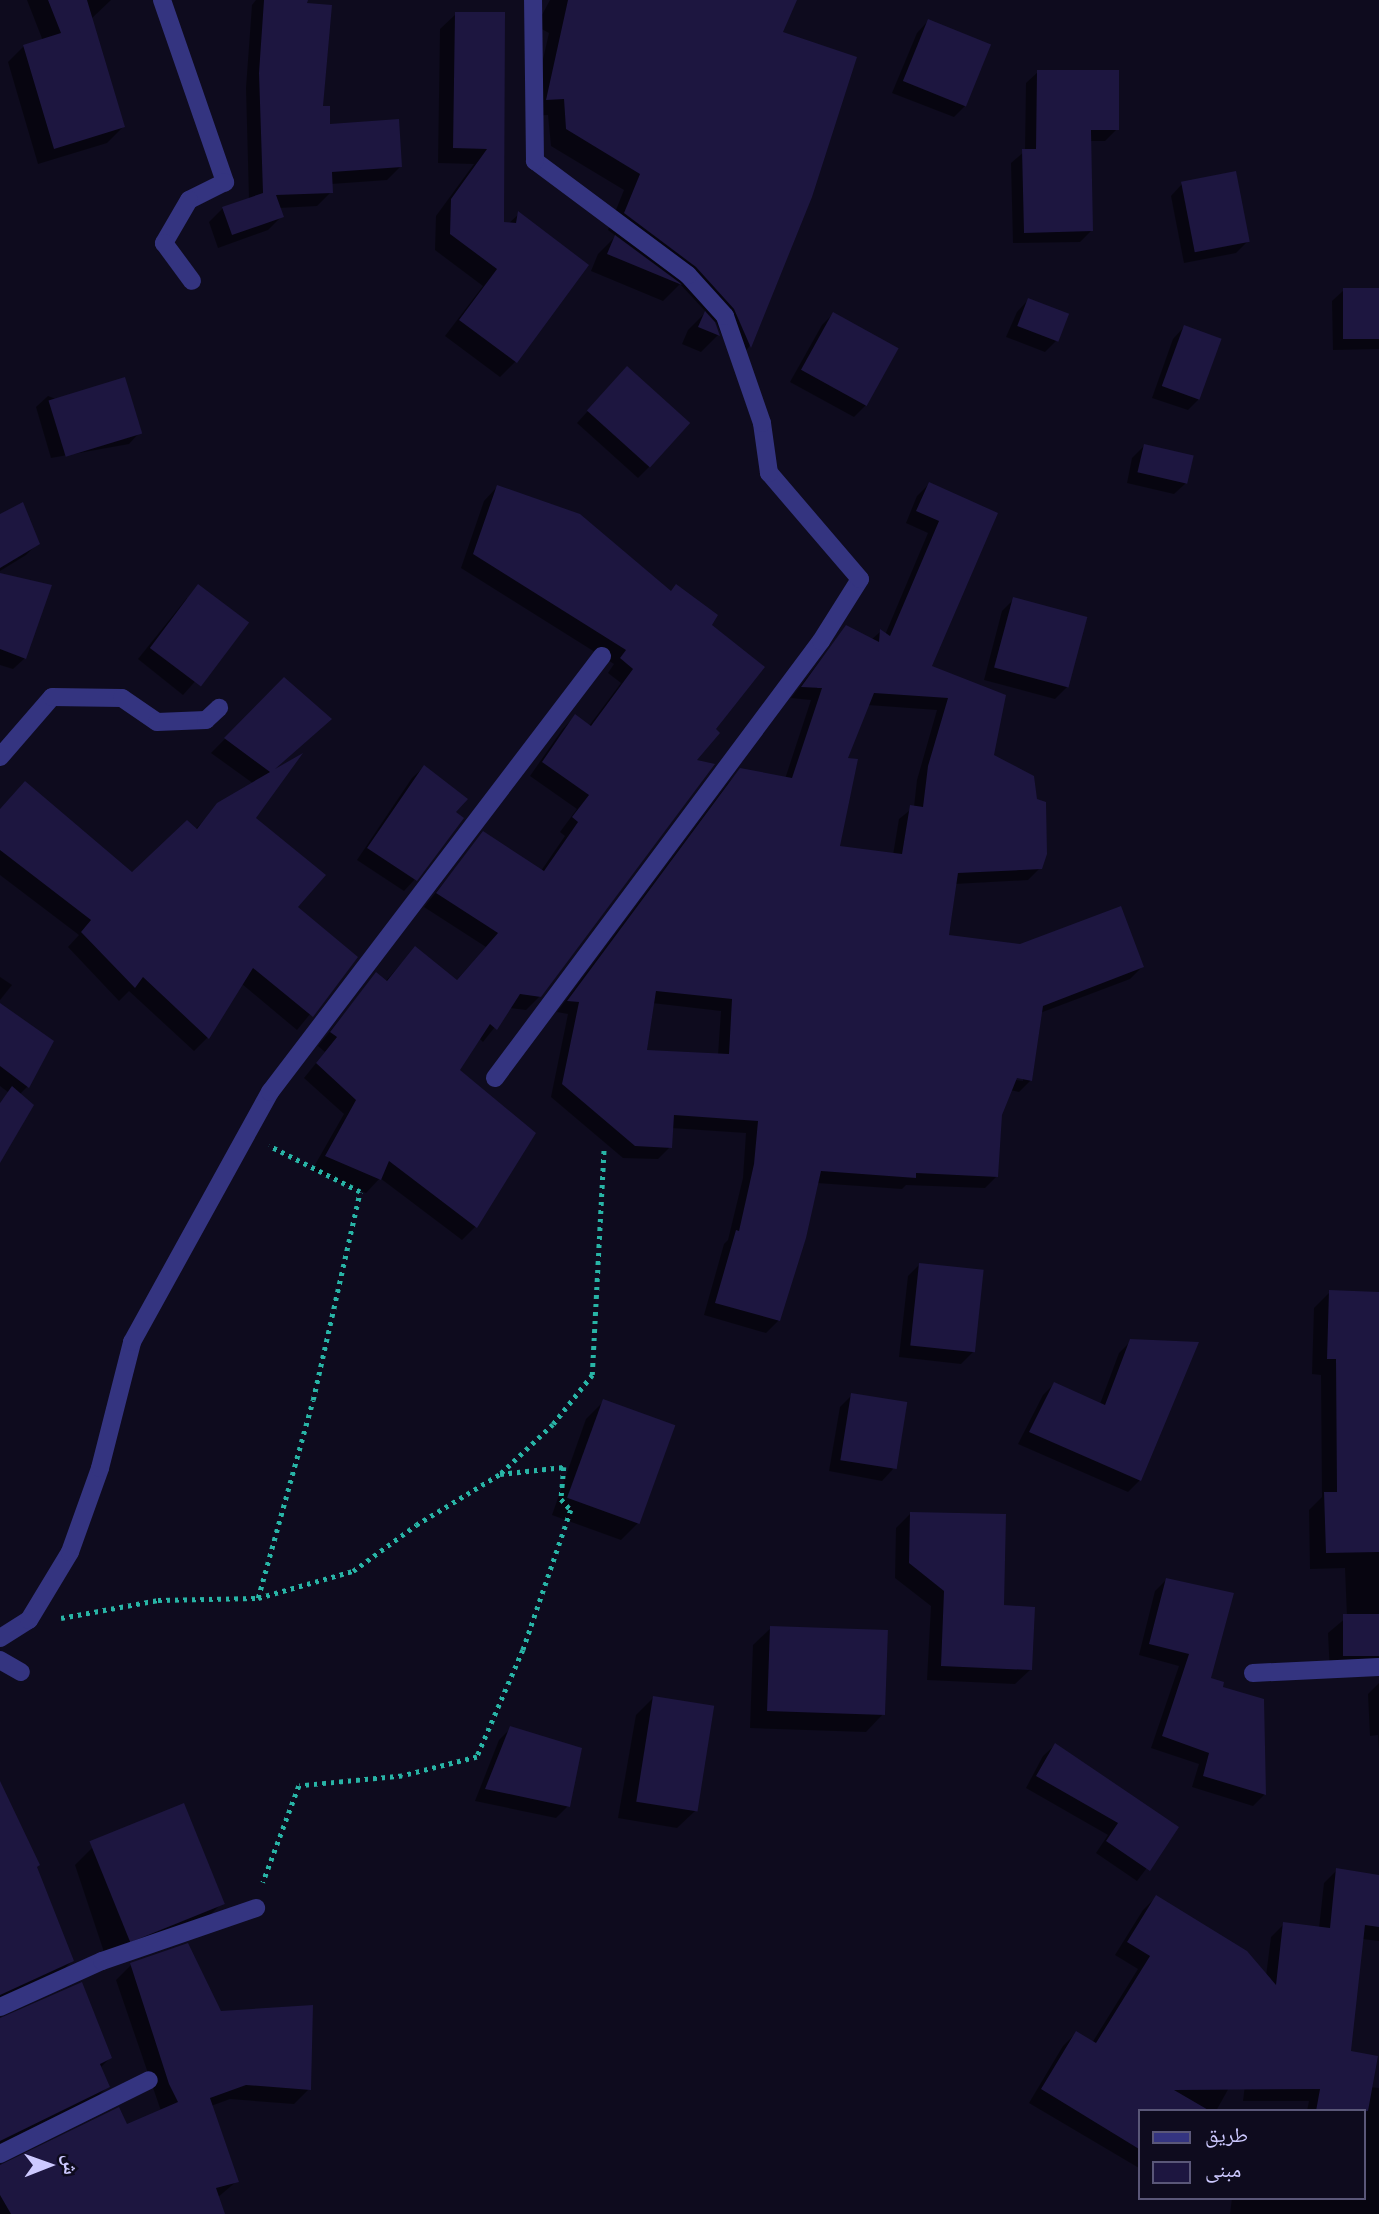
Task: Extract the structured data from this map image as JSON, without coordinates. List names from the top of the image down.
{
  "legend": ["طريق", "مبنى"],
  "north": "right"
}
